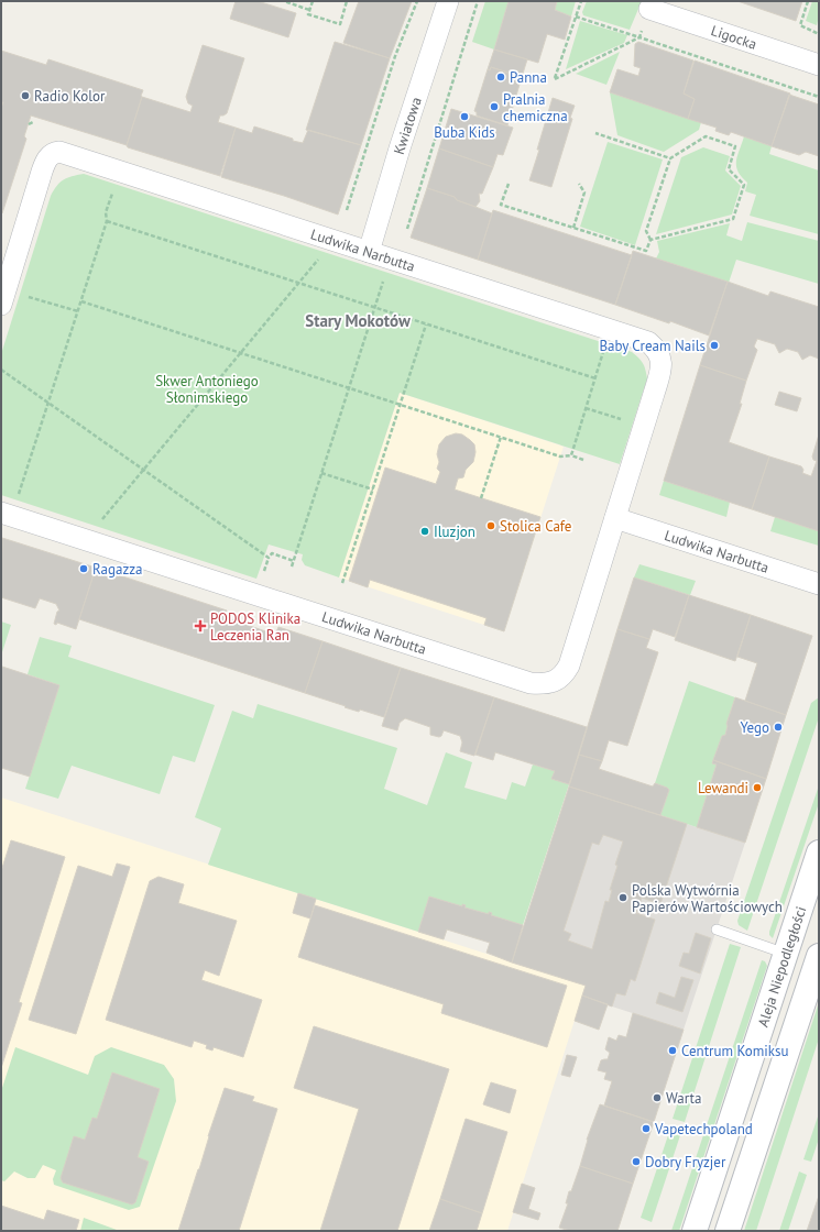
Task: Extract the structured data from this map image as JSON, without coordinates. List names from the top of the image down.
{
  "streets": {
    "main road": ["Aleja Niepodległości"],
    "street": ["Ligocka", "Kwiatowa", "Ludwika Narbutta"]
  },
  "crossings": [
    ["Kwiatowa", "Ludwika Narbutta"]
  ],
  "districts": ["Stary Mokotów"],
  "parks": ["Skwer Antoniego Słonimskiego"],
  "places": {
    "other": [
      "Panna",
      "Radio Kolor",
      "Pralnia chemiczna",
      "Buba Kids",
      "Baby Cream Nails",
      "Stolica Cafe",
      "Iluzjon",
      "Ragazza",
      "Yego",
      "Lewandi",
      "Polska Wytwórnia Papierów Wartościowych",
      "Centrum Komiksu",
      "Warta",
      "Vapetechpoland",
      "Dobry Fryzjer"
    ],
    "health": ["PODOS Klinika Leczenia Ran"]
  }
}
